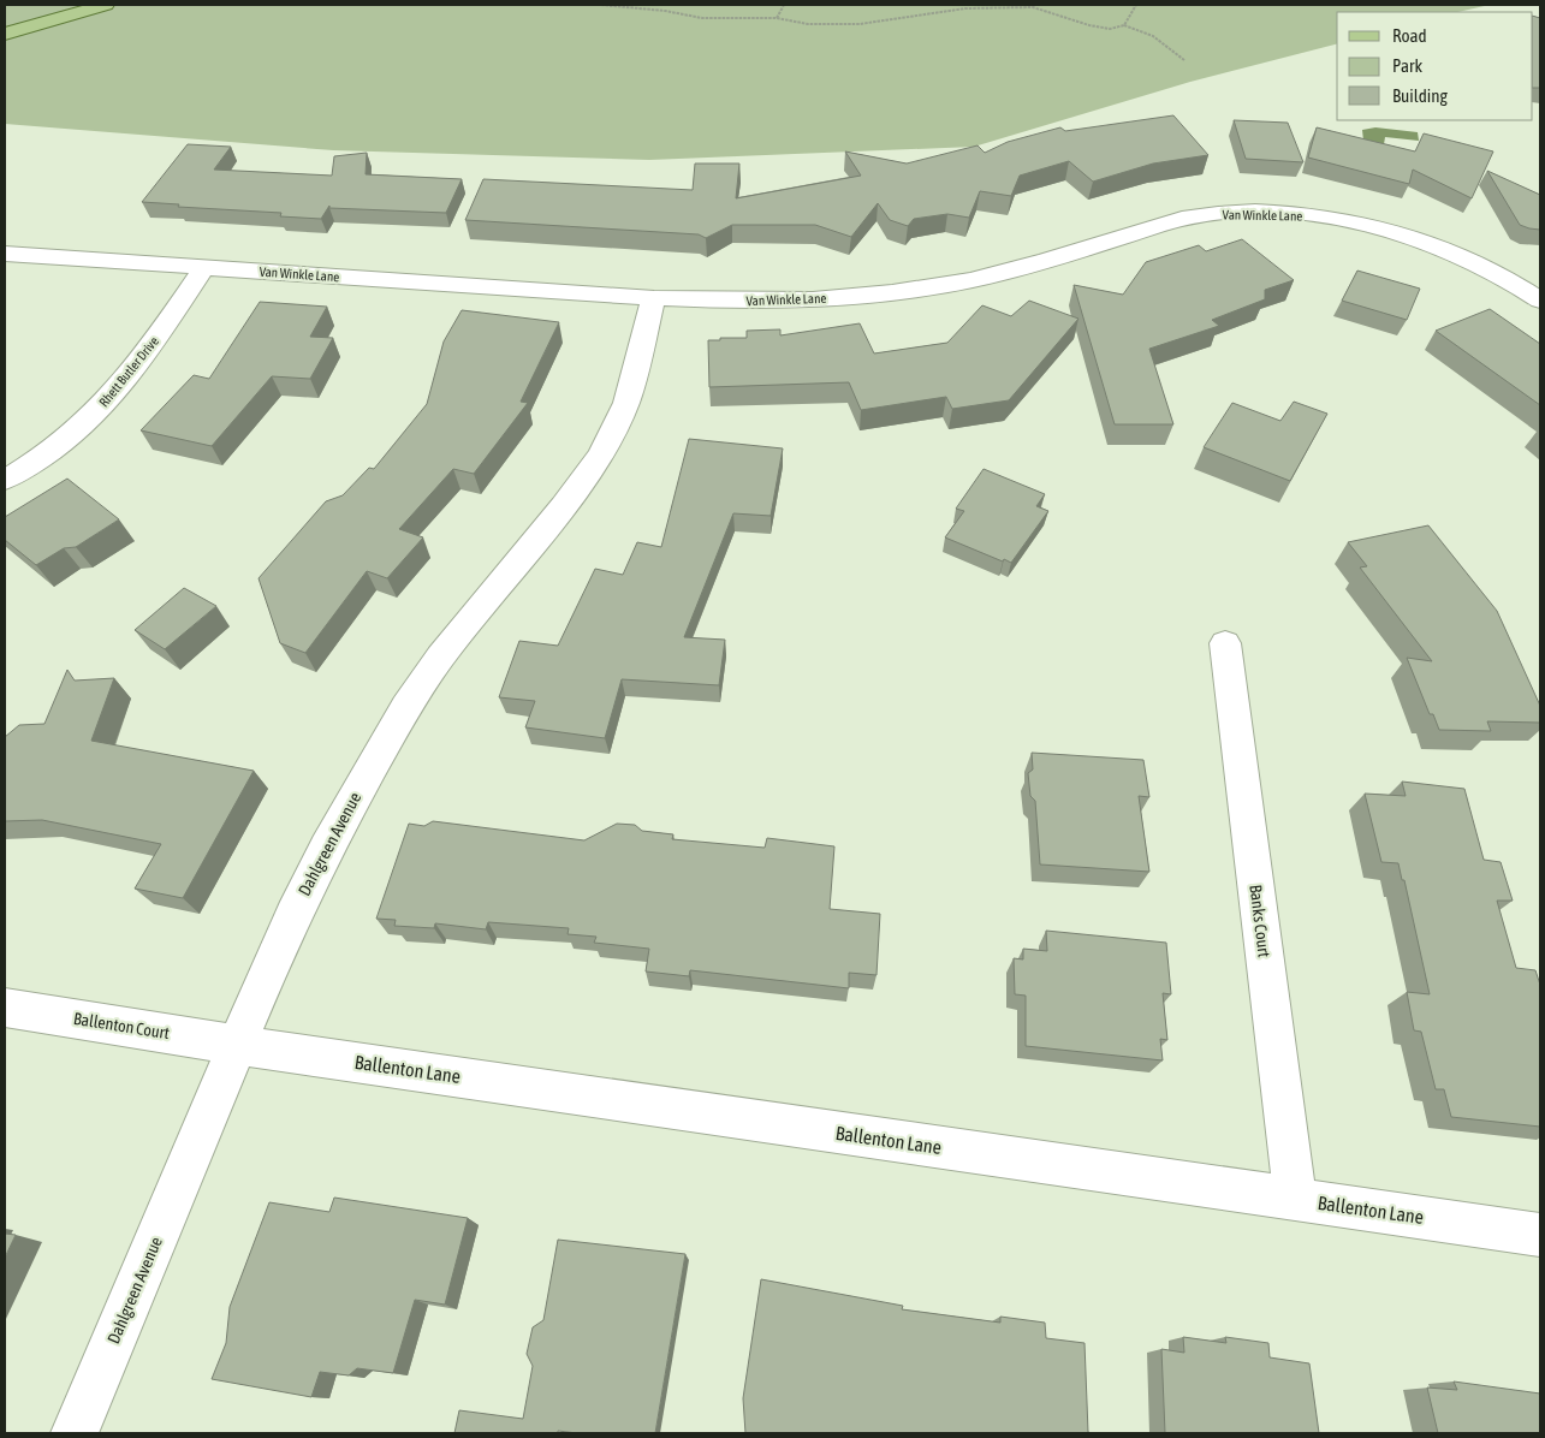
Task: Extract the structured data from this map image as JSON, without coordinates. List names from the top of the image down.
{
  "streets": {
    "street": [
      "Van Winkle Lane",
      "Rhett Butler Drive",
      "Dahlgreen Avenue",
      "Banks Court",
      "Ballenton Court",
      "Ballenton Lane"
    ]
  },
  "crossings": [
    ["Van Winkle Lane", "Rhett Butler Drive"],
    ["Van Winkle Lane", "Dahlgreen Avenue"],
    ["Dahlgreen Avenue", "Ballenton Court"],
    ["Dahlgreen Avenue", "Ballenton Lane"],
    ["Banks Court", "Ballenton Lane"],
    ["Ballenton Court", "Ballenton Lane"]
  ],
  "legend": ["Road", "Park", "Building"]
}
